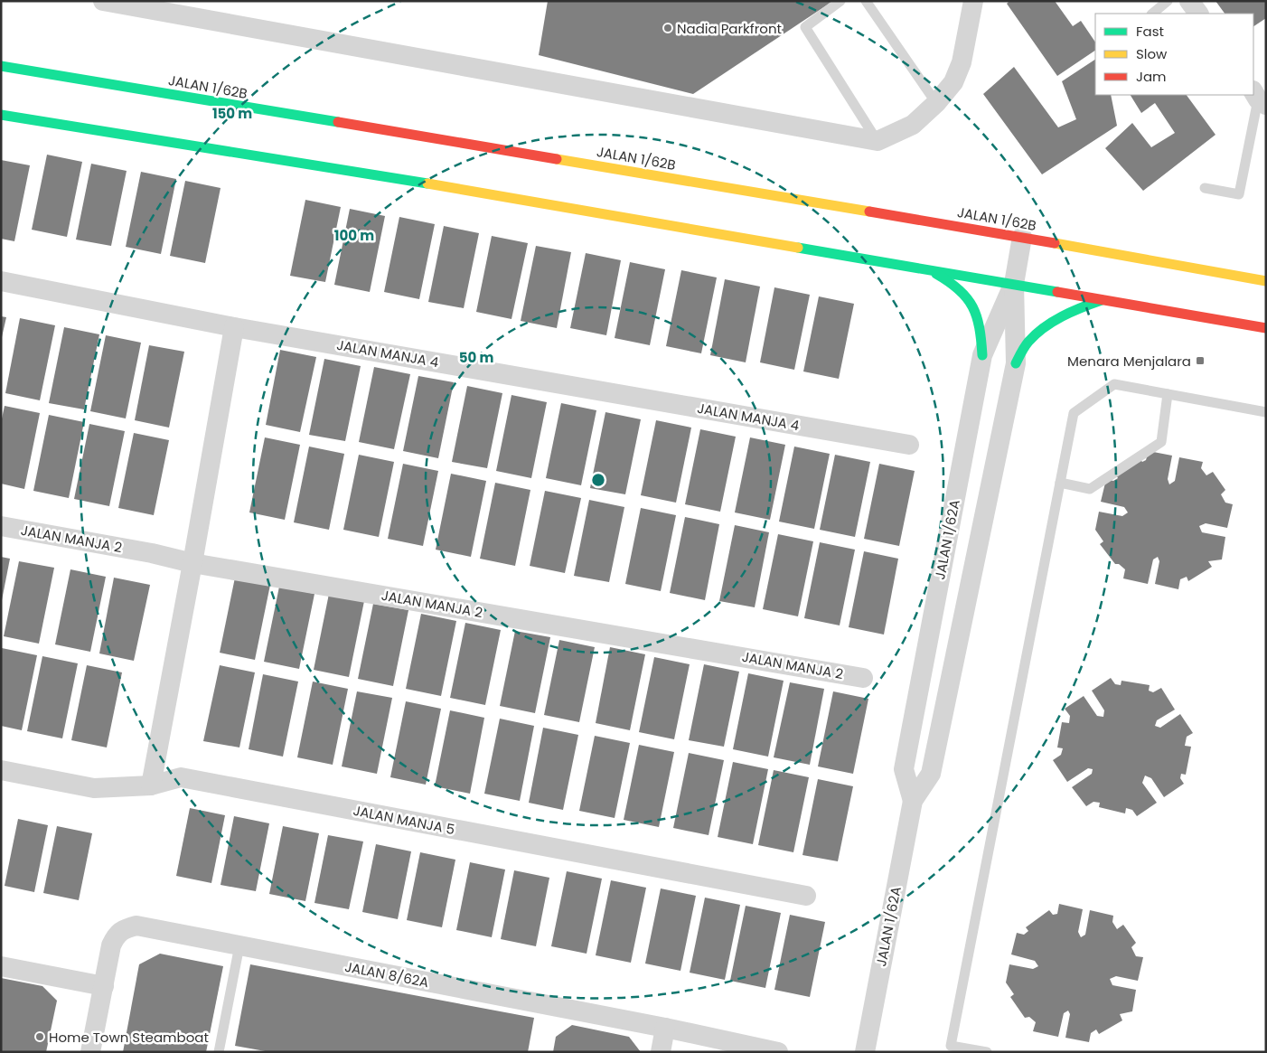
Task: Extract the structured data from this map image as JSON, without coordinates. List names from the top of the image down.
{
  "streets": {
    "main road": ["JALAN 1/62B"],
    "street": [
      "JALAN MANJA 4",
      "JALAN MANJA 2",
      "JALAN 1/62A",
      "JALAN MANJA 5",
      "JALAN 8/62A"
    ]
  },
  "crossings": [
    ["JALAN 1/62B", "JALAN 1/62A"]
  ],
  "places": {
    "other": ["Nadia Parkfront", "Home Town Steamboat"],
    "transit": ["Menara Menjalara"]
  },
  "legend": ["Fast", "Slow", "Jam"],
  "rings": ["150 m", "100 m", "50 m"]
}
